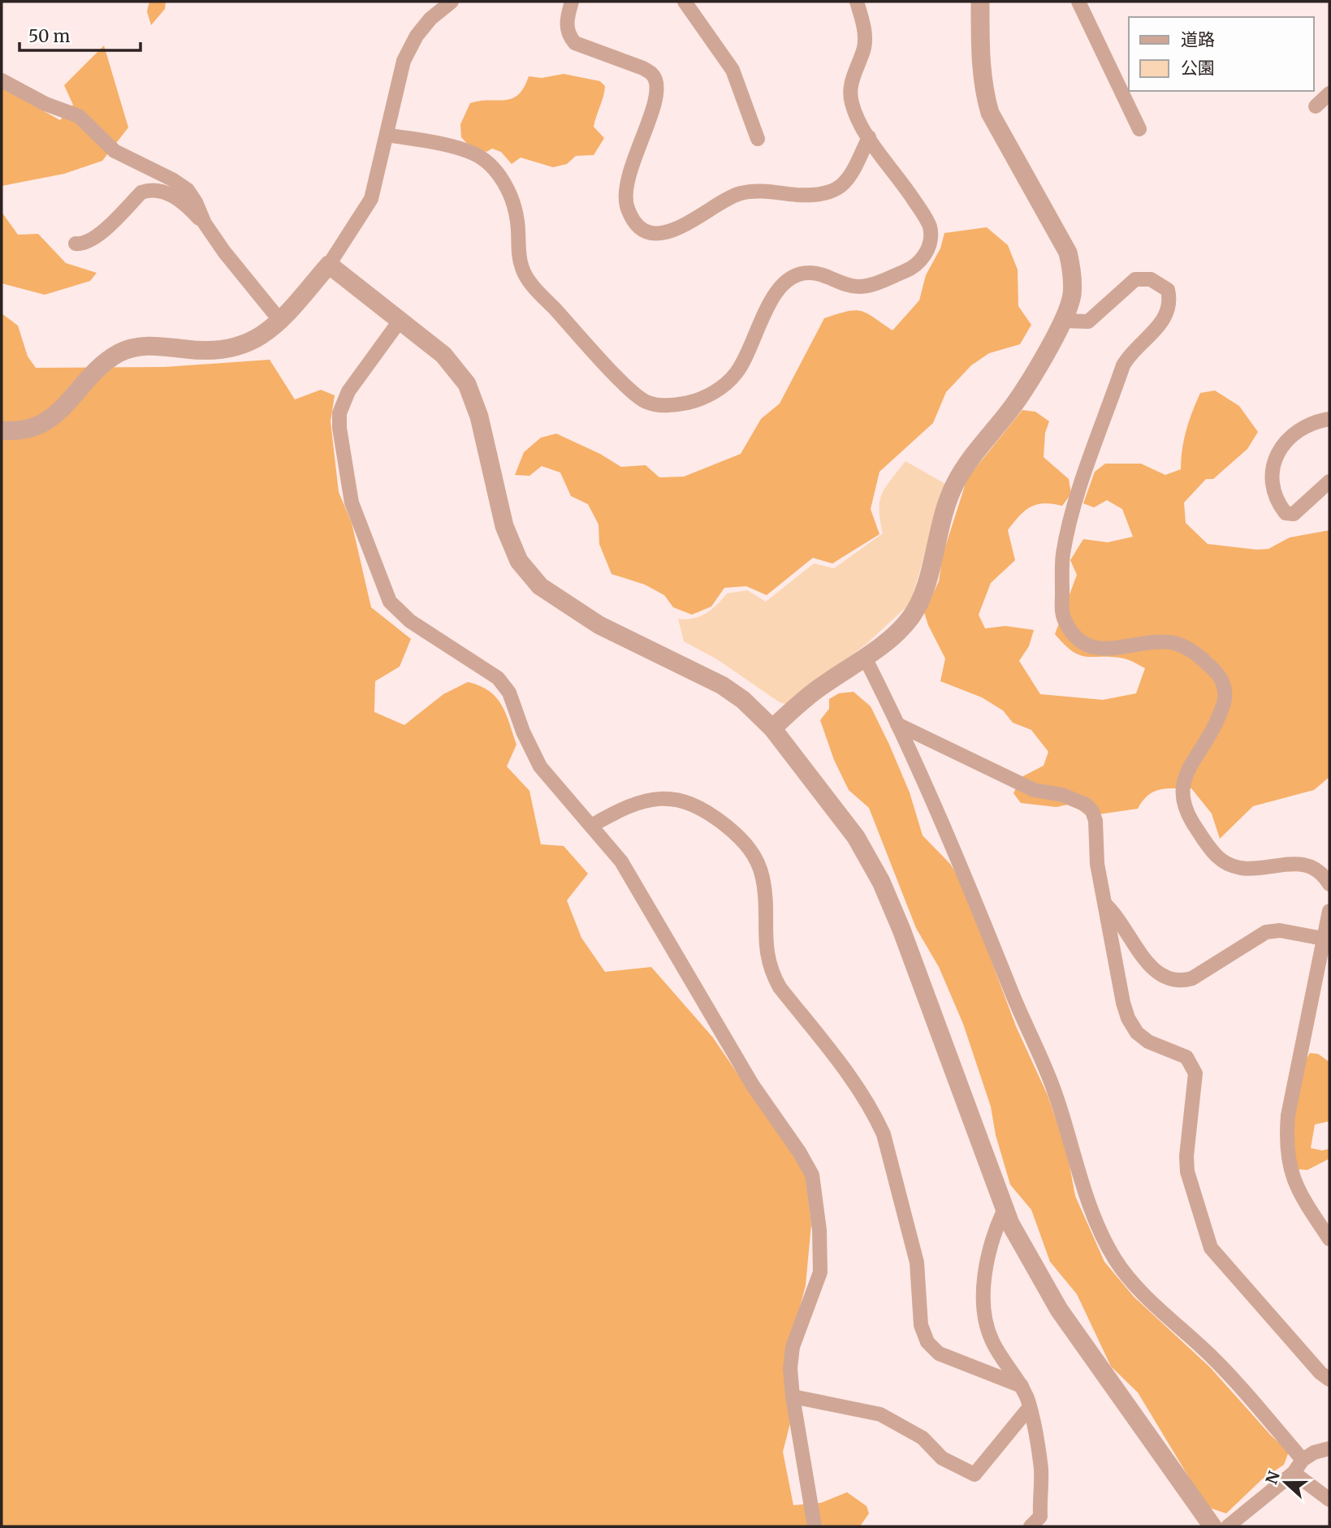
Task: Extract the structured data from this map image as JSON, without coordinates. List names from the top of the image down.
{
  "legend": ["道路", "公園"],
  "scale_bar": "50 m",
  "north": "left"
}
